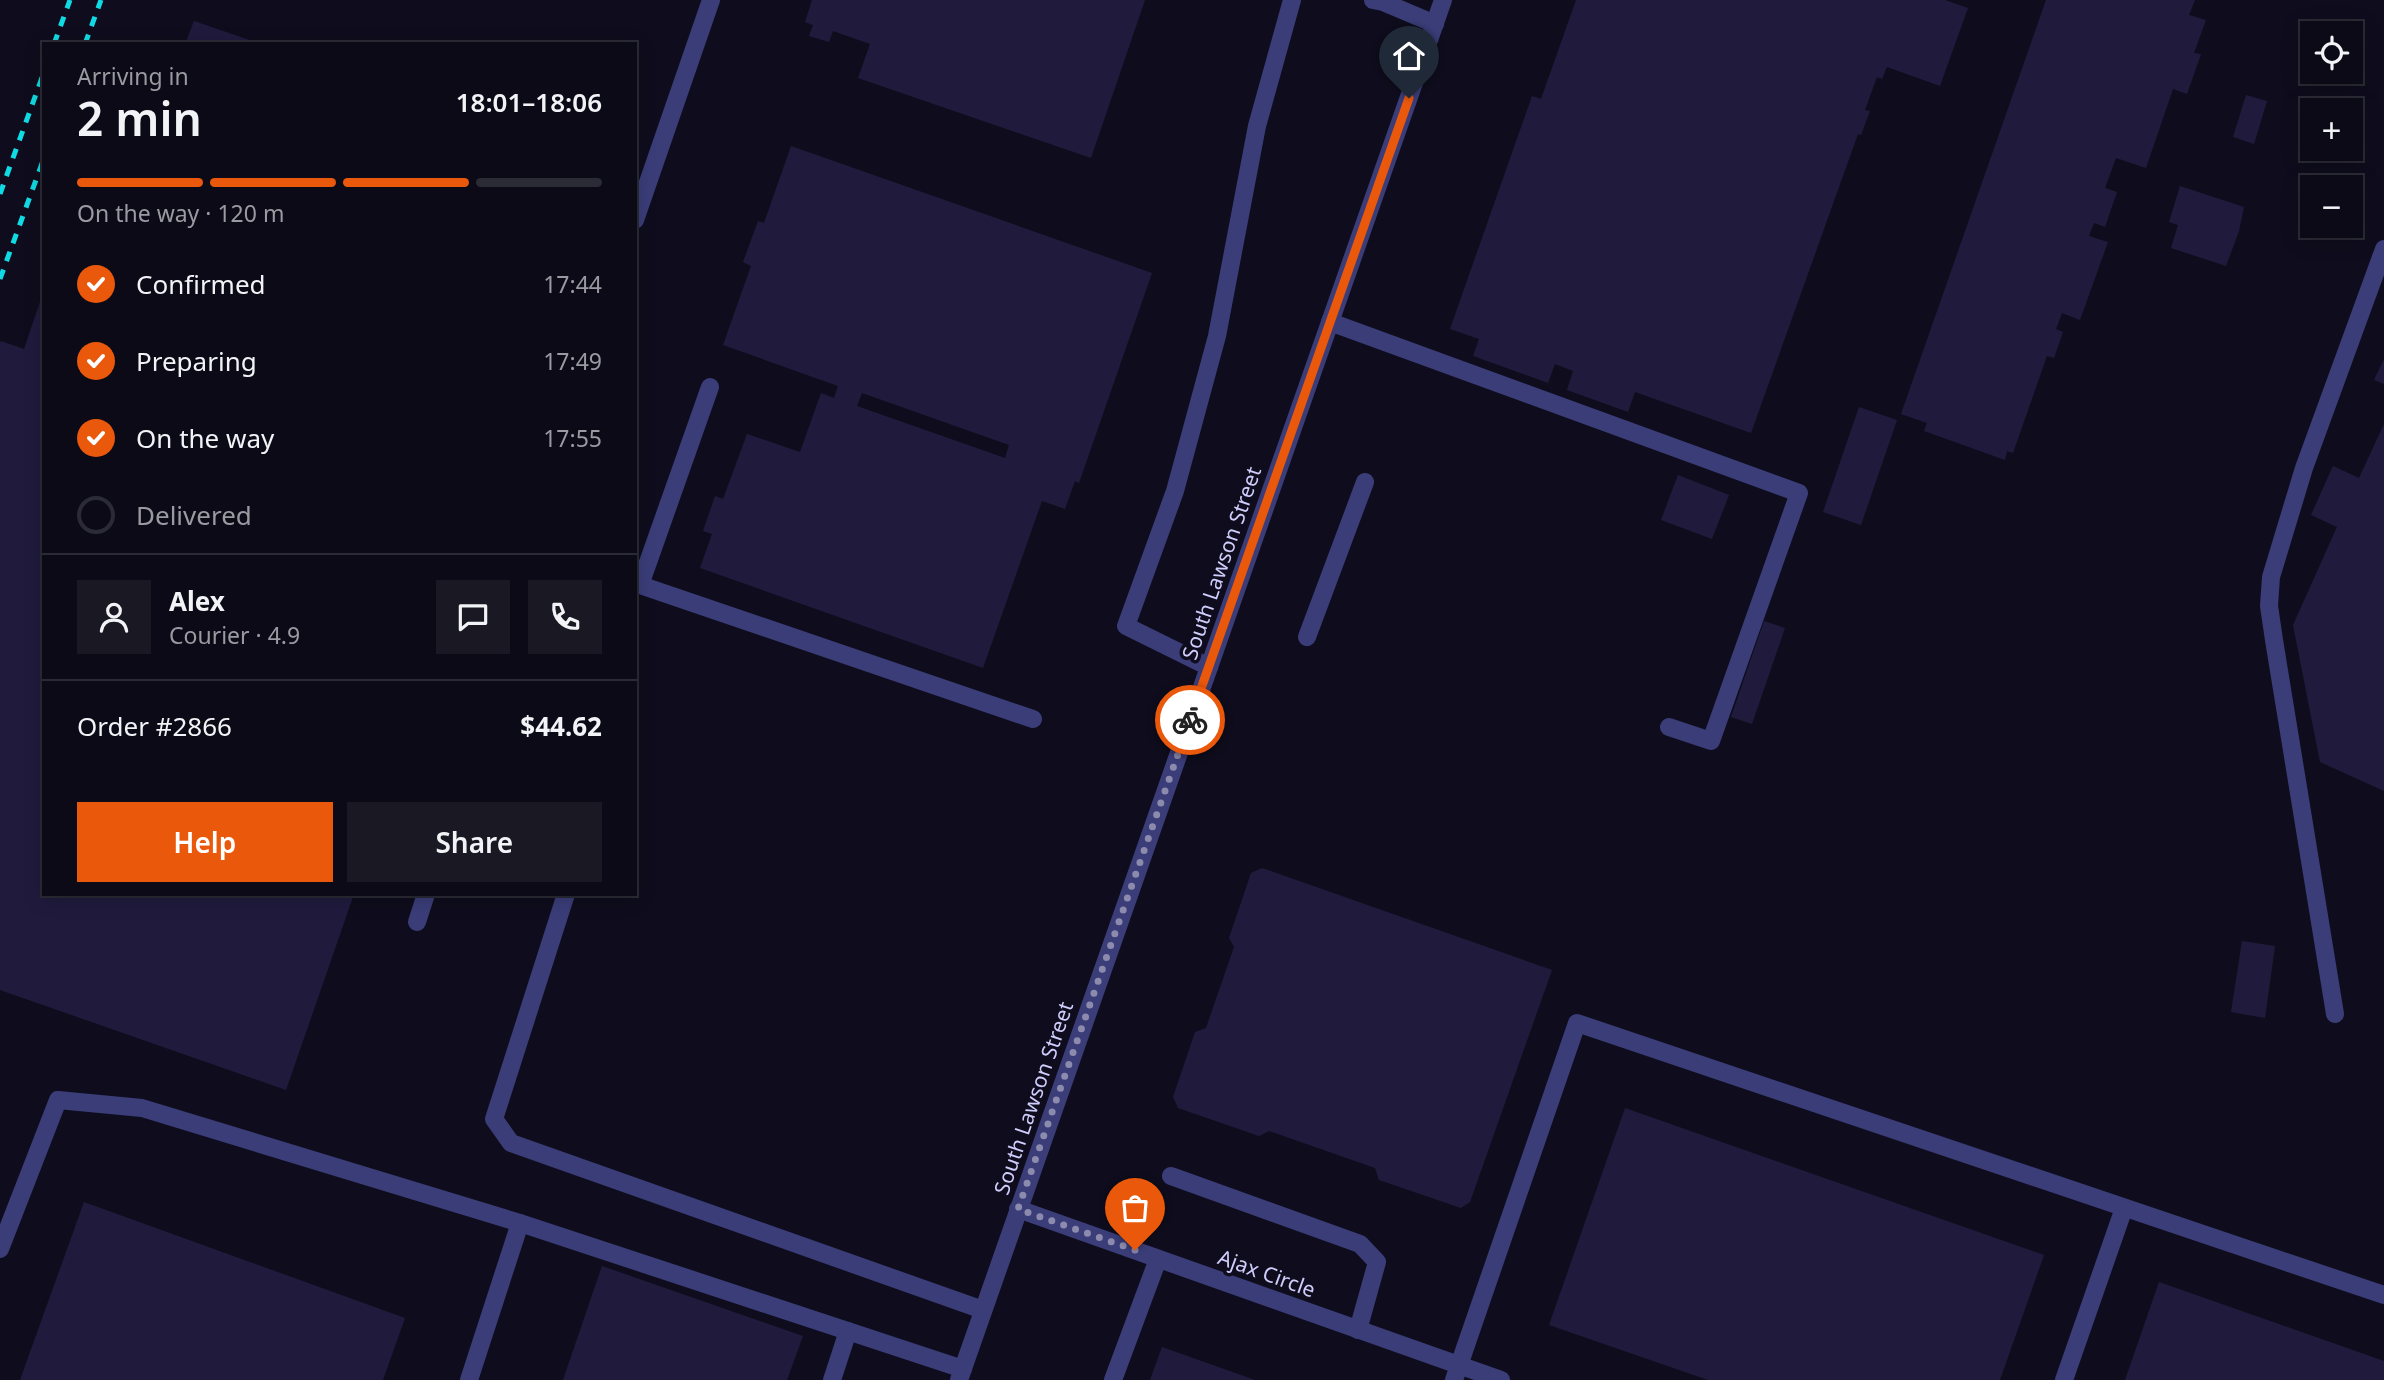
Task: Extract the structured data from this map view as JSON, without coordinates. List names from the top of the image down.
{
  "streets": {
    "street": ["South Lawson Street", "Ajax Circle"]
  },
  "crossings": [
    ["South Lawson Street", "Ajax Circle"]
  ],
  "page": {
    "map_buttons": ["+", "−"],
    "heading": ["2 min", "Arriving in", "18:01–18:06"],
    "panel": [
      "Alex",
      "Courier · 4.9",
      "Order #2866",
      "$44.62"
    ],
    "bar": "On the way · 120 m",
    "list": [
      ["Confirmed", "17:44"],
      ["Preparing", "17:49"],
      ["On the way", "17:55"],
      "Delivered"
    ],
    "buttons": ["Help", "Share"]
  }
}
